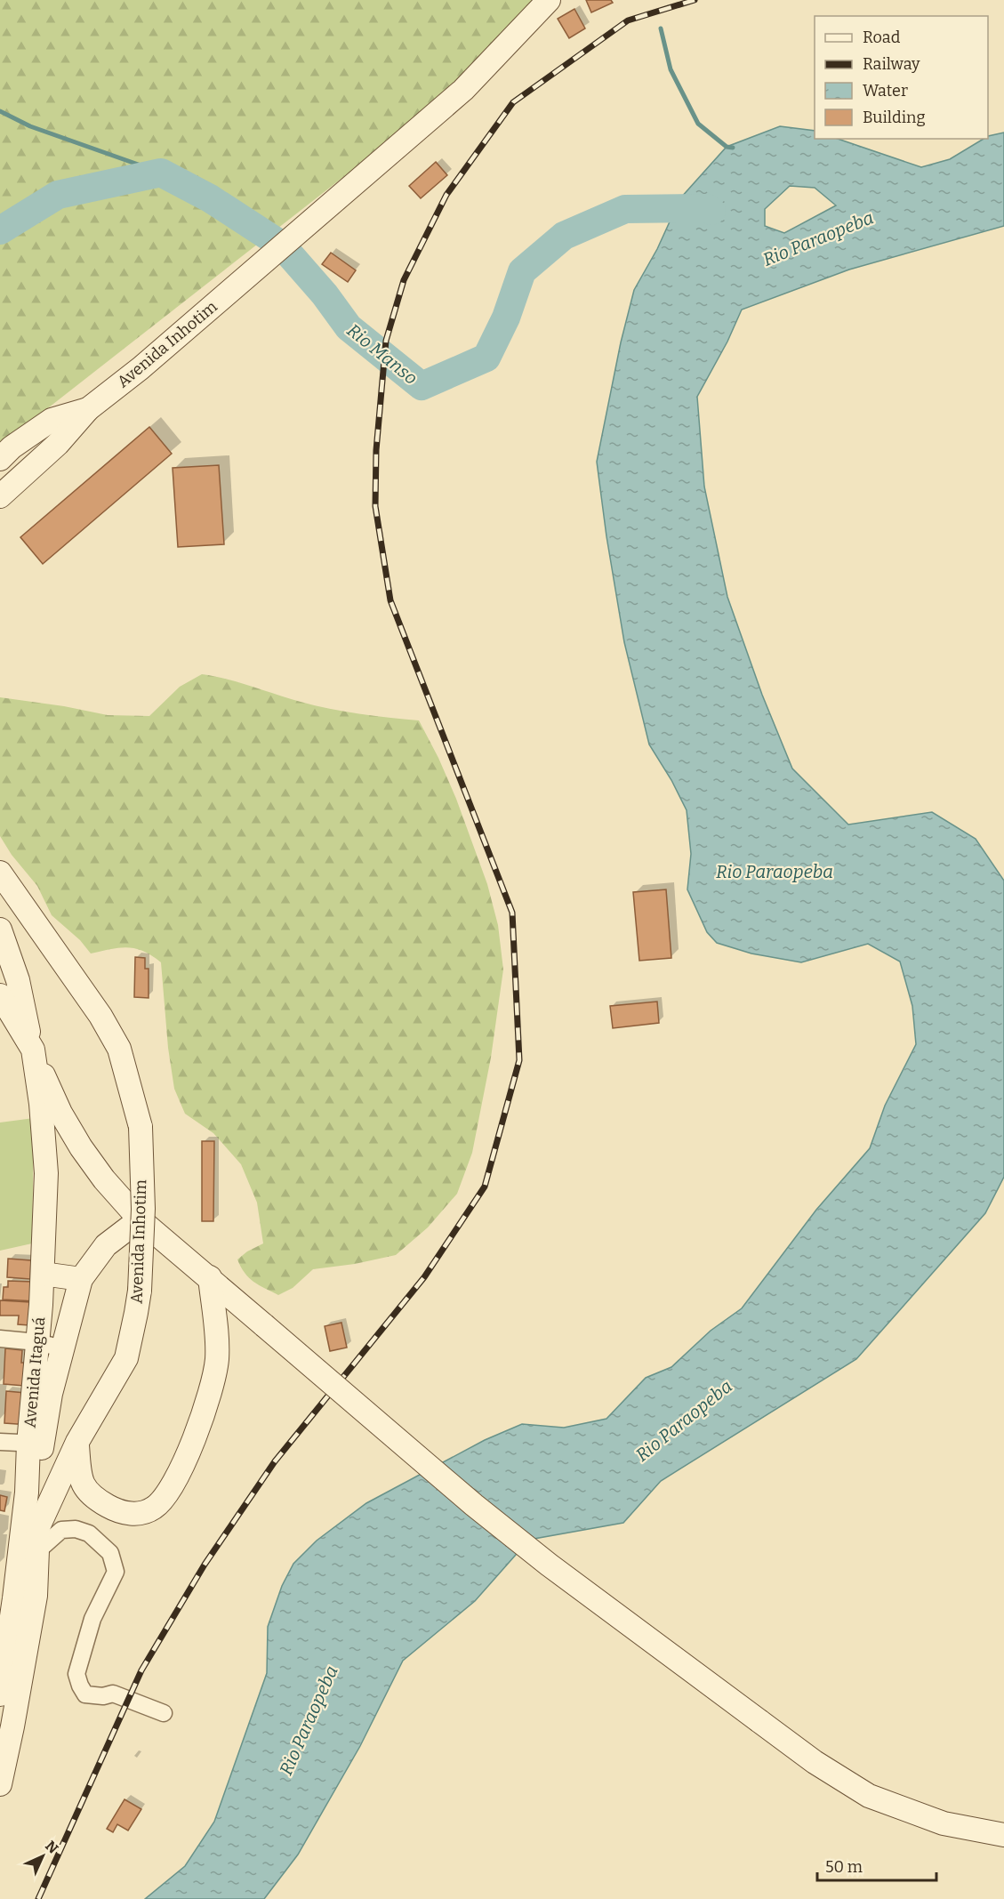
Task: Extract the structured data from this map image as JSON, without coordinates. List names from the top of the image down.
{
  "streets": {
    "main road": ["Avenida Inhotim", "Avenida Itaguá"]
  },
  "water": ["Rio Paraopeba", "Rio Manso"],
  "legend": [
    "Road",
    "Railway",
    "Water",
    "Building"
  ],
  "scale_bar": "50 m",
  "north": "top right"
}
